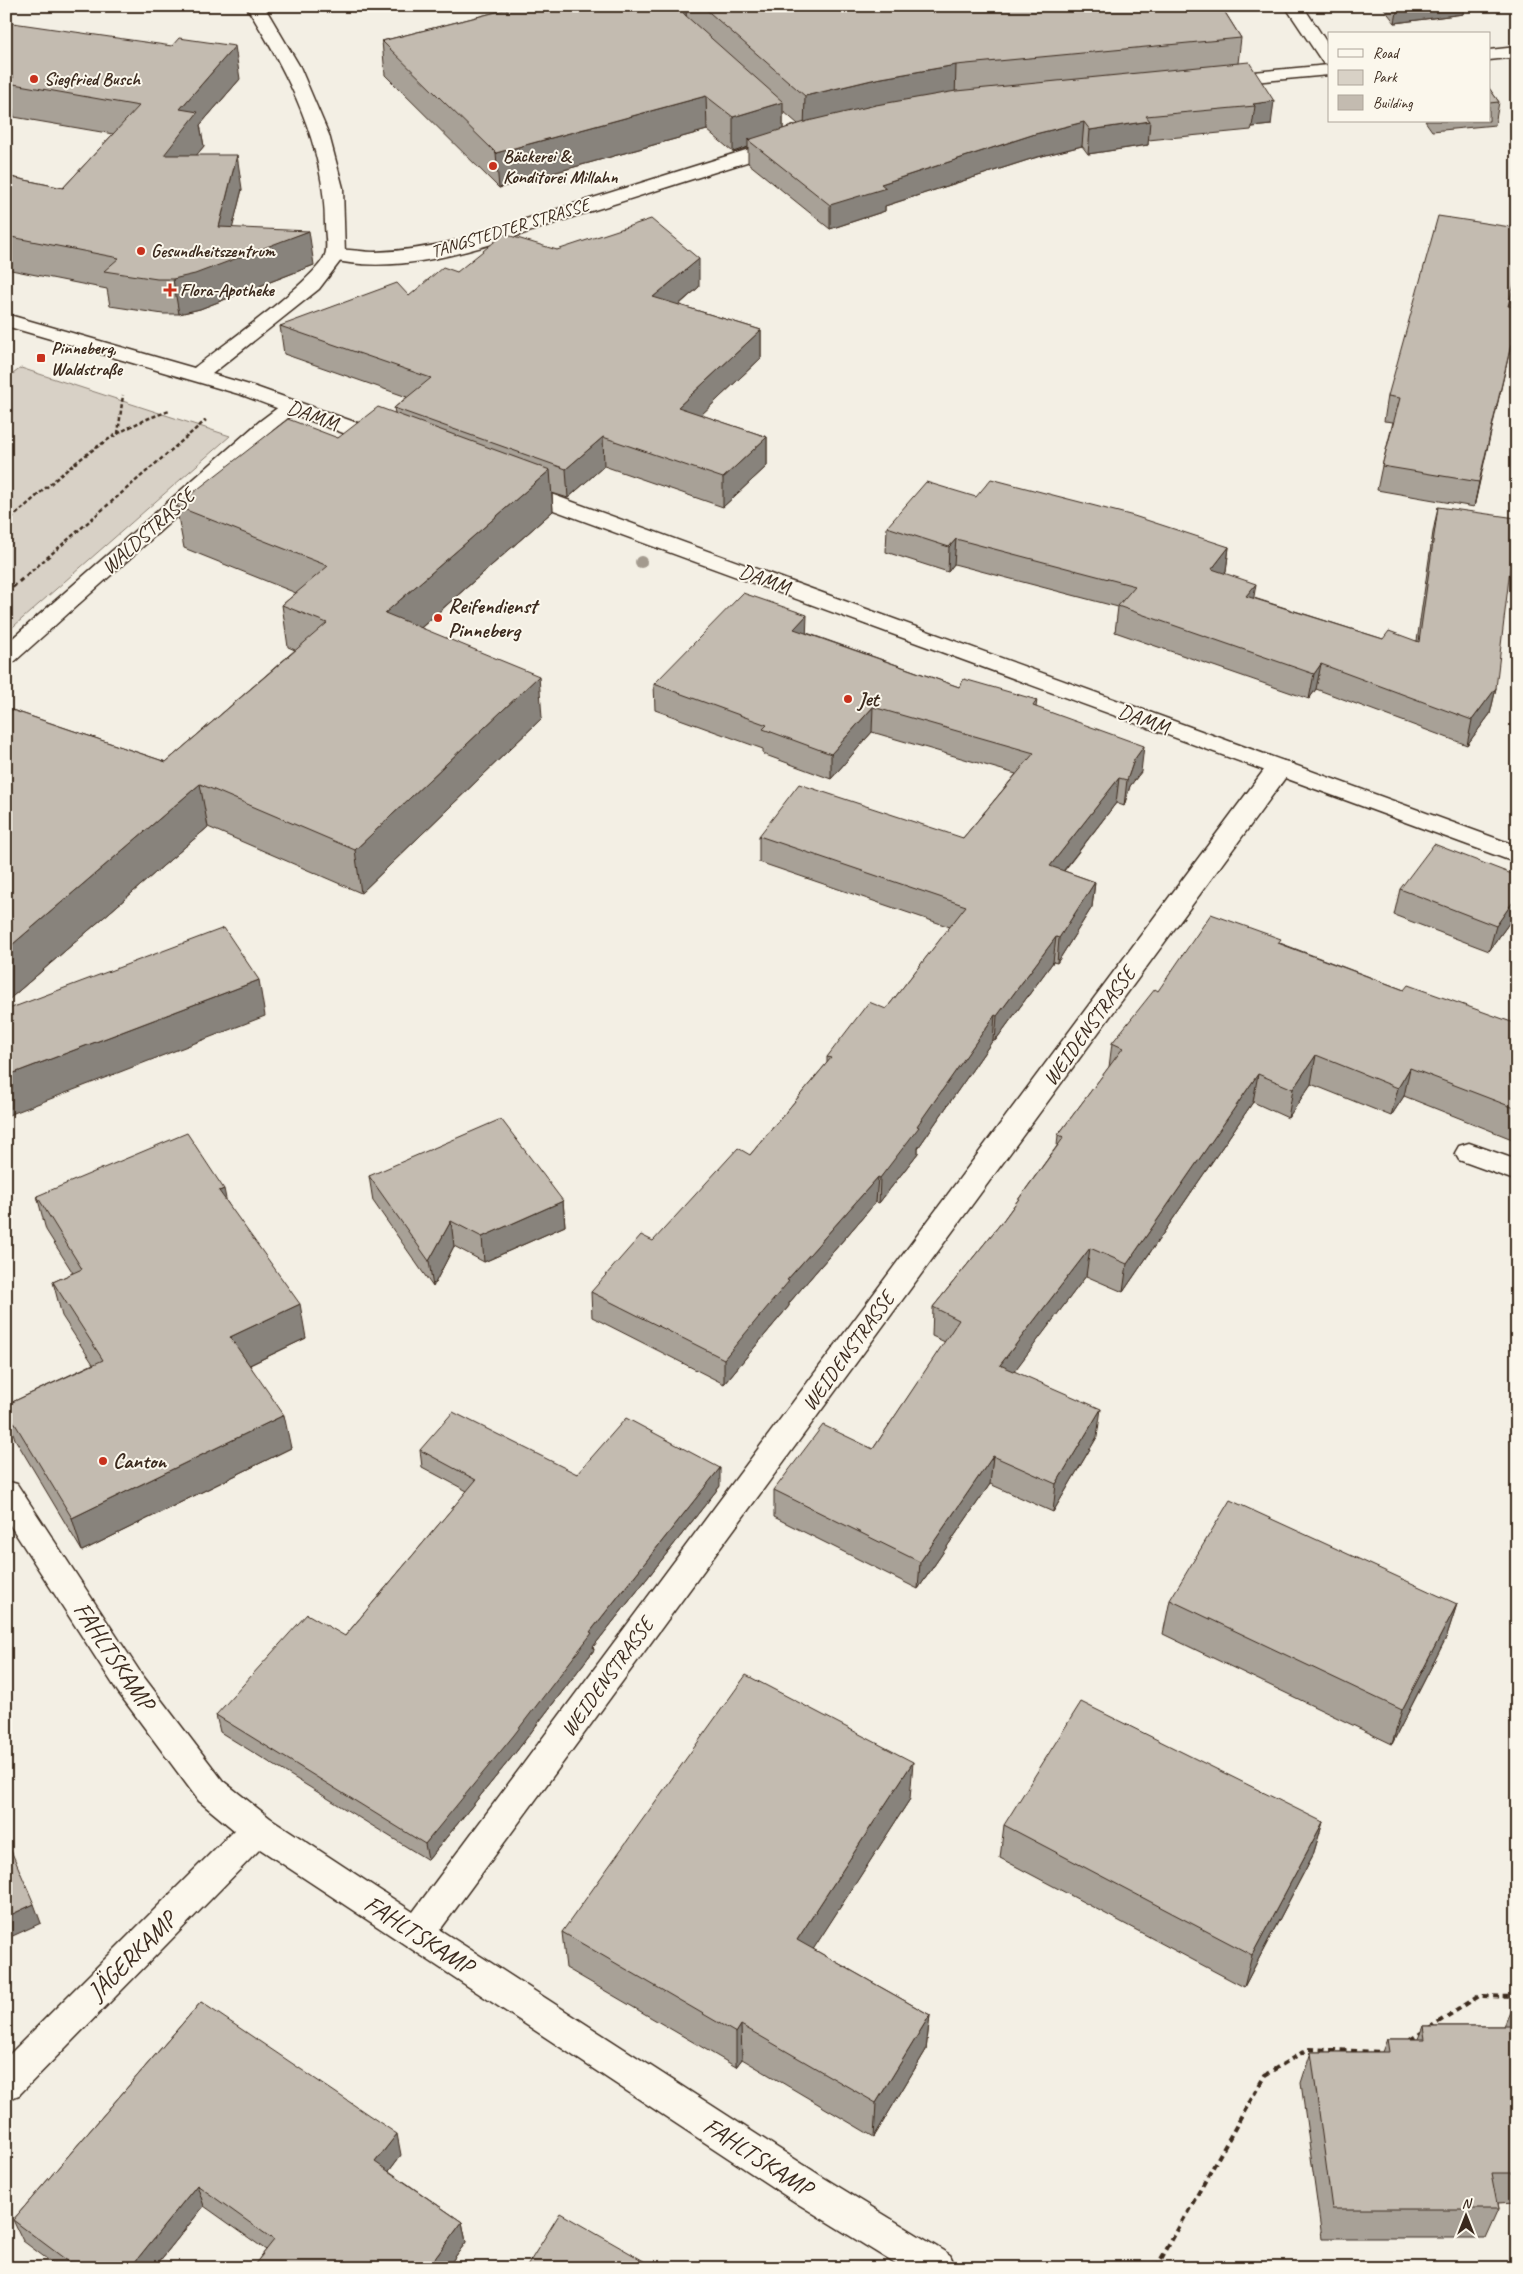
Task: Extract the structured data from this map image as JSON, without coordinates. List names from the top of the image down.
{
  "streets": {
    "street": [
      "TANGSTEDTER STRASSE",
      "DAMM",
      "WALDSTRASSE",
      "WEIDENSTRASSE",
      "FAHLTSKAMP",
      "JÄGERKAMP"
    ]
  },
  "crossings": [
    ["DAMM", "WALDSTRASSE"],
    ["DAMM", "WEIDENSTRASSE"],
    ["WEIDENSTRASSE", "FAHLTSKAMP"],
    ["FAHLTSKAMP", "JÄGERKAMP"]
  ],
  "places": {
    "other": [
      "Siegfried Busch",
      "Bäckerei & Konditorei Millahn",
      "Gesundheitszentrum",
      "Reifendienst Pinneberg",
      "Jet",
      "Canton"
    ],
    "health": ["Flora-Apotheke"],
    "transit": ["Pinneberg, Waldstraße"]
  },
  "legend": ["Road", "Park", "Building"],
  "north": "top"
}
